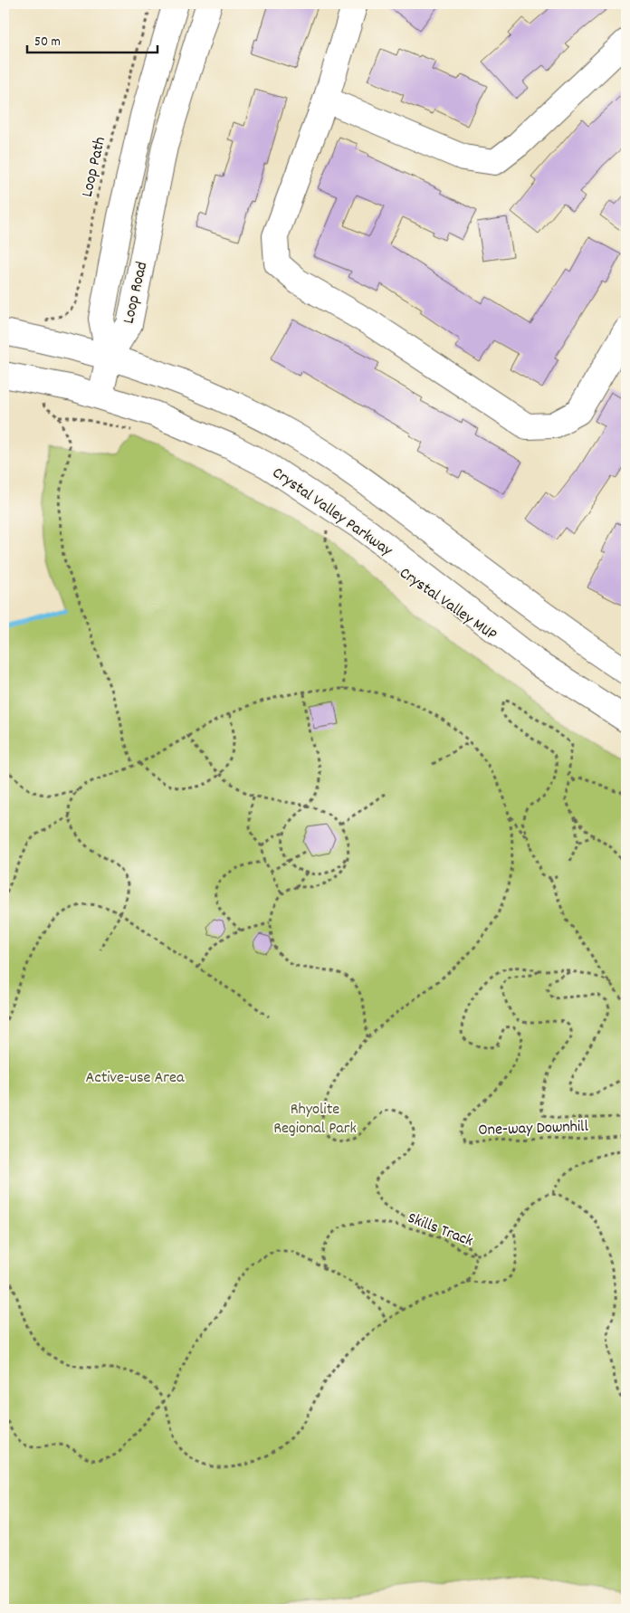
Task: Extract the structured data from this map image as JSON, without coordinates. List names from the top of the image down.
{
  "streets": {
    "street": ["Loop Road", "Crystal Valley Parkway"],
    "path": ["Loop Path", "One-way Downhill", "Skills Track"]
  },
  "parks": ["Active-use Area", "Rhyolite Regional Park"],
  "scale_bar": "50 m"
}
